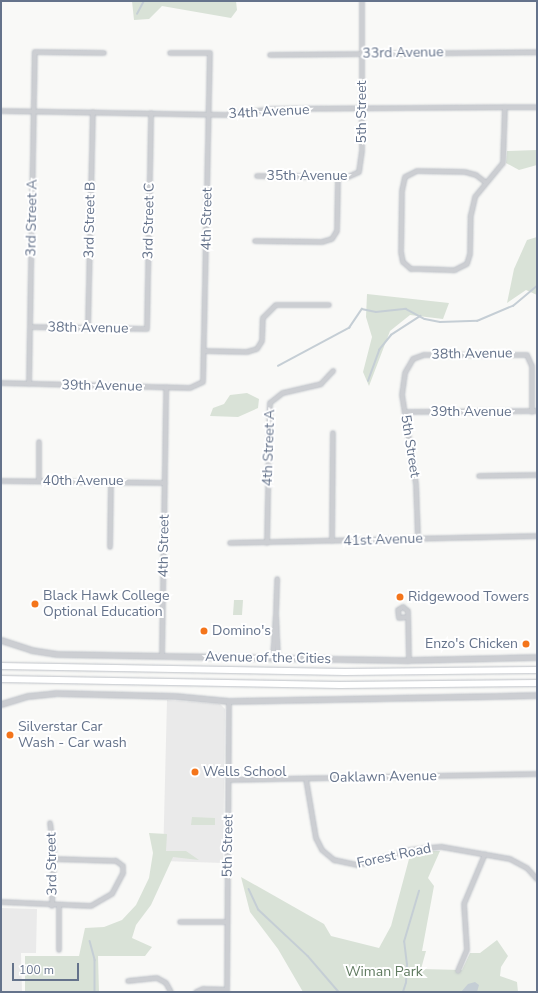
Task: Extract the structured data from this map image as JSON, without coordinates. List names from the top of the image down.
{
  "streets": {
    "main road": ["Avenue of the Cities"],
    "street": [
      "33rd Avenue",
      "34th Avenue",
      "5th Street",
      "35th Avenue",
      "3rd Street A",
      "4th Street",
      "3rd Street B",
      "3rd Street C",
      "38th Avenue",
      "39th Avenue",
      "4th Street A",
      "40th Avenue",
      "41st Avenue",
      "Oaklawn Avenue",
      "Forest Road",
      "3rd Street"
    ]
  },
  "crossings": [
    ["33rd Avenue", "5th Street"],
    ["34th Avenue", "5th Street"],
    ["34th Avenue", "3rd Street A"],
    ["34th Avenue", "4th Street"],
    ["34th Avenue", "3rd Street B"],
    ["34th Avenue", "3rd Street C"],
    ["5th Street", "35th Avenue"],
    ["5th Street", "38th Avenue"],
    ["5th Street", "39th Avenue"],
    ["5th Street", "41st Avenue"],
    ["5th Street", "Oaklawn Avenue"],
    ["3rd Street A", "38th Avenue"],
    ["3rd Street A", "39th Avenue"],
    ["4th Street", "39th Avenue"],
    ["4th Street", "40th Avenue"],
    ["4th Street", "Avenue of the Cities"],
    ["3rd Street B", "38th Avenue"],
    ["3rd Street C", "38th Avenue"],
    ["38th Avenue", "39th Avenue"],
    ["4th Street A", "41st Avenue"],
    ["Oaklawn Avenue", "Forest Road"]
  ],
  "parks": ["Wiman Park"],
  "places": [
    "Ridgewood Towers",
    "Black Hawk College Optional Education",
    "Domino's",
    "Enzo's Chicken",
    "Silverstar Car Wash - Car wash",
    "Wells School"
  ],
  "scale_bar": "100 m"
}
